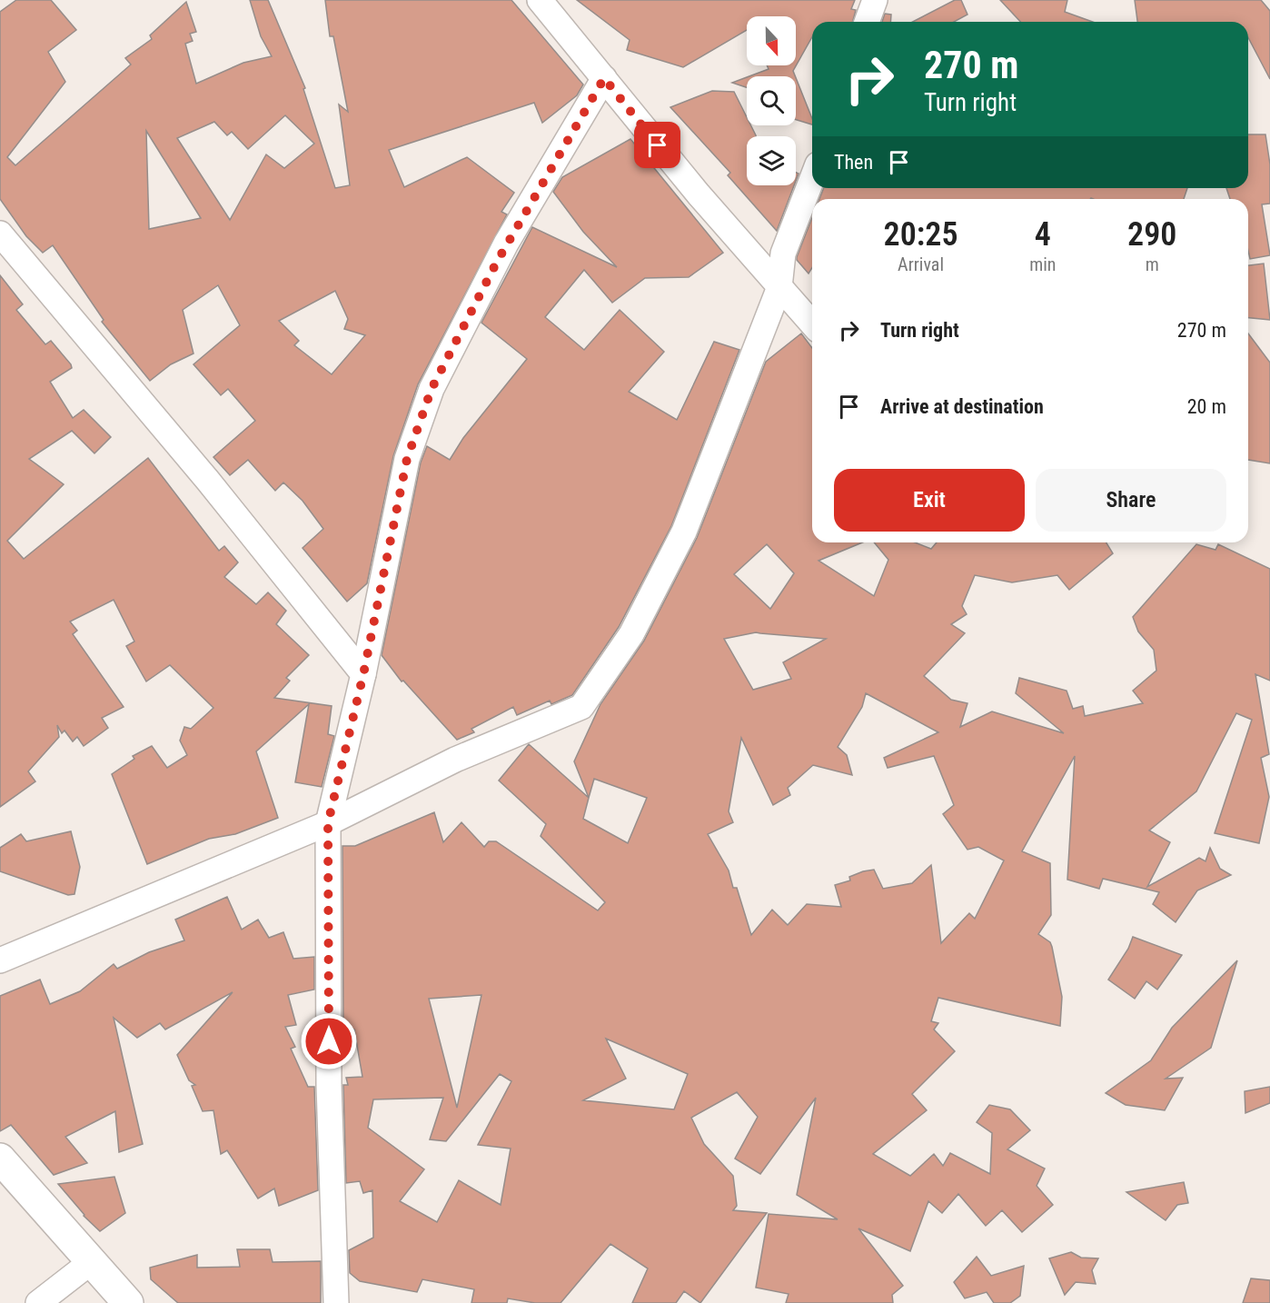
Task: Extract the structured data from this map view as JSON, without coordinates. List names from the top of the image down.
{
  "north": "bottom",
  "page": {
    "turn": ["270 m", "Turn right"],
    "then": "Then",
    "eta": [
      "20:25",
      "Arrival",
      "4",
      "min",
      "290",
      "m"
    ],
    "list": [
      {
        "name": "Turn right",
        "value": "270 m"
      },
      {
        "name": "Arrive at destination",
        "value": "20 m"
      }
    ],
    "buttons": ["Exit", "Share"]
  }
}
